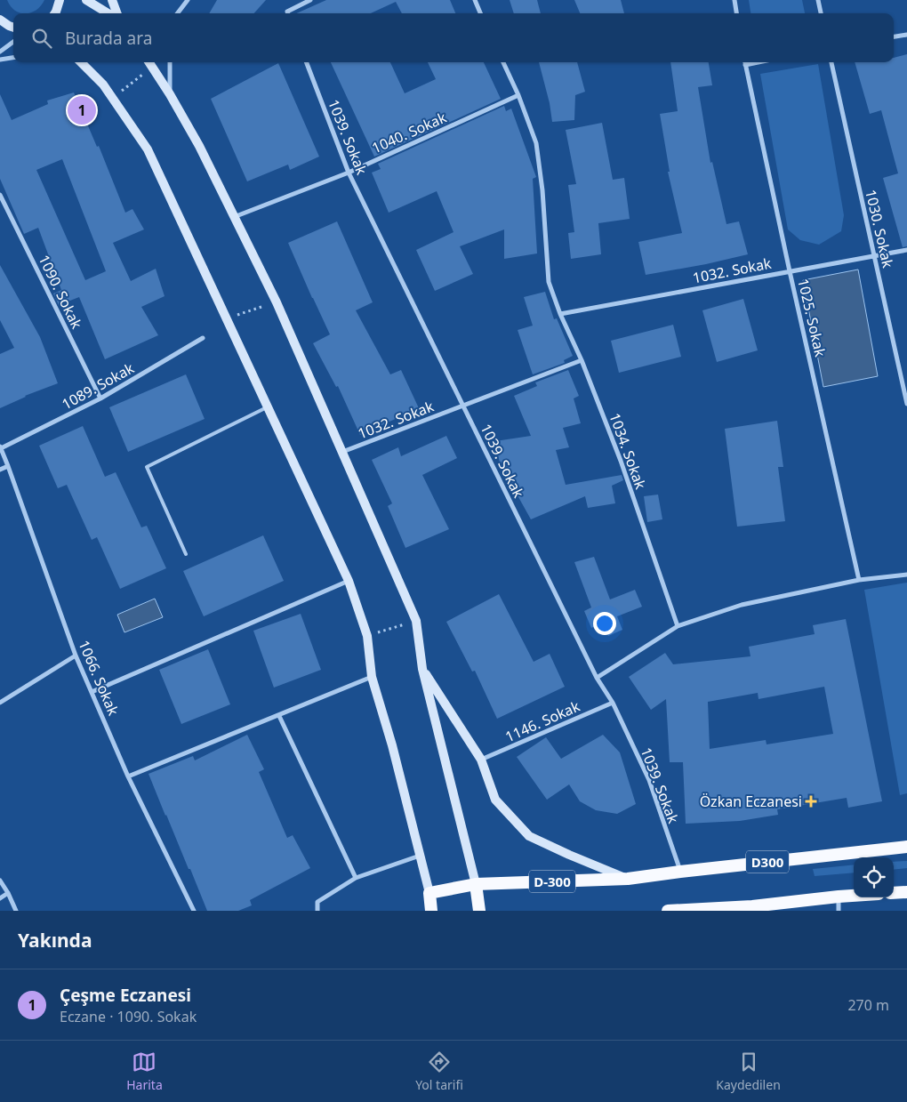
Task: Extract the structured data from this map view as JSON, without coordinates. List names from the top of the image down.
{
  "streets": {
    "highway": ["D300", "D-300"],
    "street": [
      "1040. Sokak",
      "1039. Sokak",
      "1030. Sokak",
      "1032. Sokak",
      "1090. Sokak",
      "1025. Sokak",
      "1089. Sokak",
      "1034. Sokak",
      "1066. Sokak",
      "1146. Sokak"
    ]
  },
  "crossings": [
    ["1040. Sokak", "1039. Sokak"],
    ["1040. Sokak", "1034. Sokak"],
    ["1039. Sokak", "1032. Sokak"],
    ["1039. Sokak", "1146. Sokak"],
    ["1039. Sokak", "D300"],
    ["1030. Sokak", "1032. Sokak"],
    ["1032. Sokak", "1025. Sokak"],
    ["1032. Sokak", "1034. Sokak"],
    ["1090. Sokak", "1089. Sokak"],
    ["1089. Sokak", "1066. Sokak"],
    ["D300", "D-300"]
  ],
  "places": {
    "health": ["Özkan Eczanesi"]
  },
  "page": {
    "search": "Burada ara",
    "pins": "1",
    "heading": "Yakında",
    "list": [
      {
        "mark": "1",
        "name": "Çeşme Eczanesi",
        "note": "Eczane · 1090. Sokak",
        "value": "270 m"
      }
    ],
    "nav": ["Harita", "Yol tarifi", "Kaydedilen"]
  }
}
